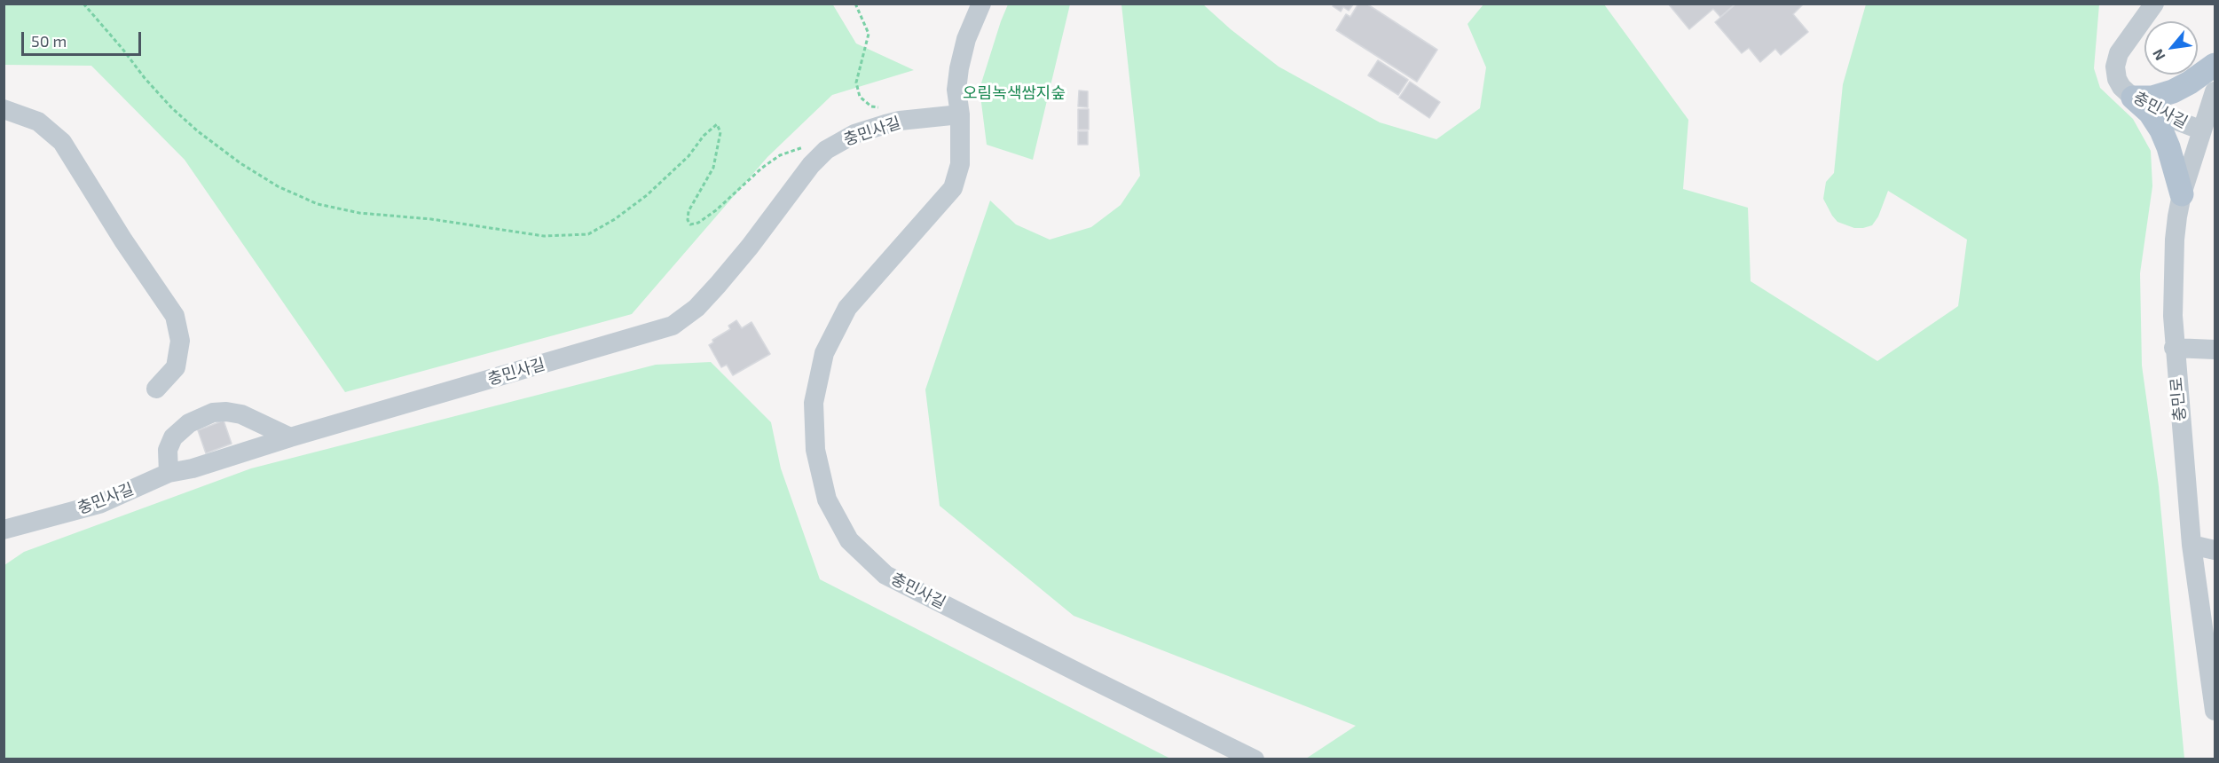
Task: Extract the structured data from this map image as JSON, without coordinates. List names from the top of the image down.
{
  "streets": {
    "street": ["충민사길", "충민로"]
  },
  "crossings": [
    ["충민사길", "충민로"]
  ],
  "parks": ["오림녹색쌈지숲"],
  "scale_bar": "50 m",
  "north": "bottom left"
}
